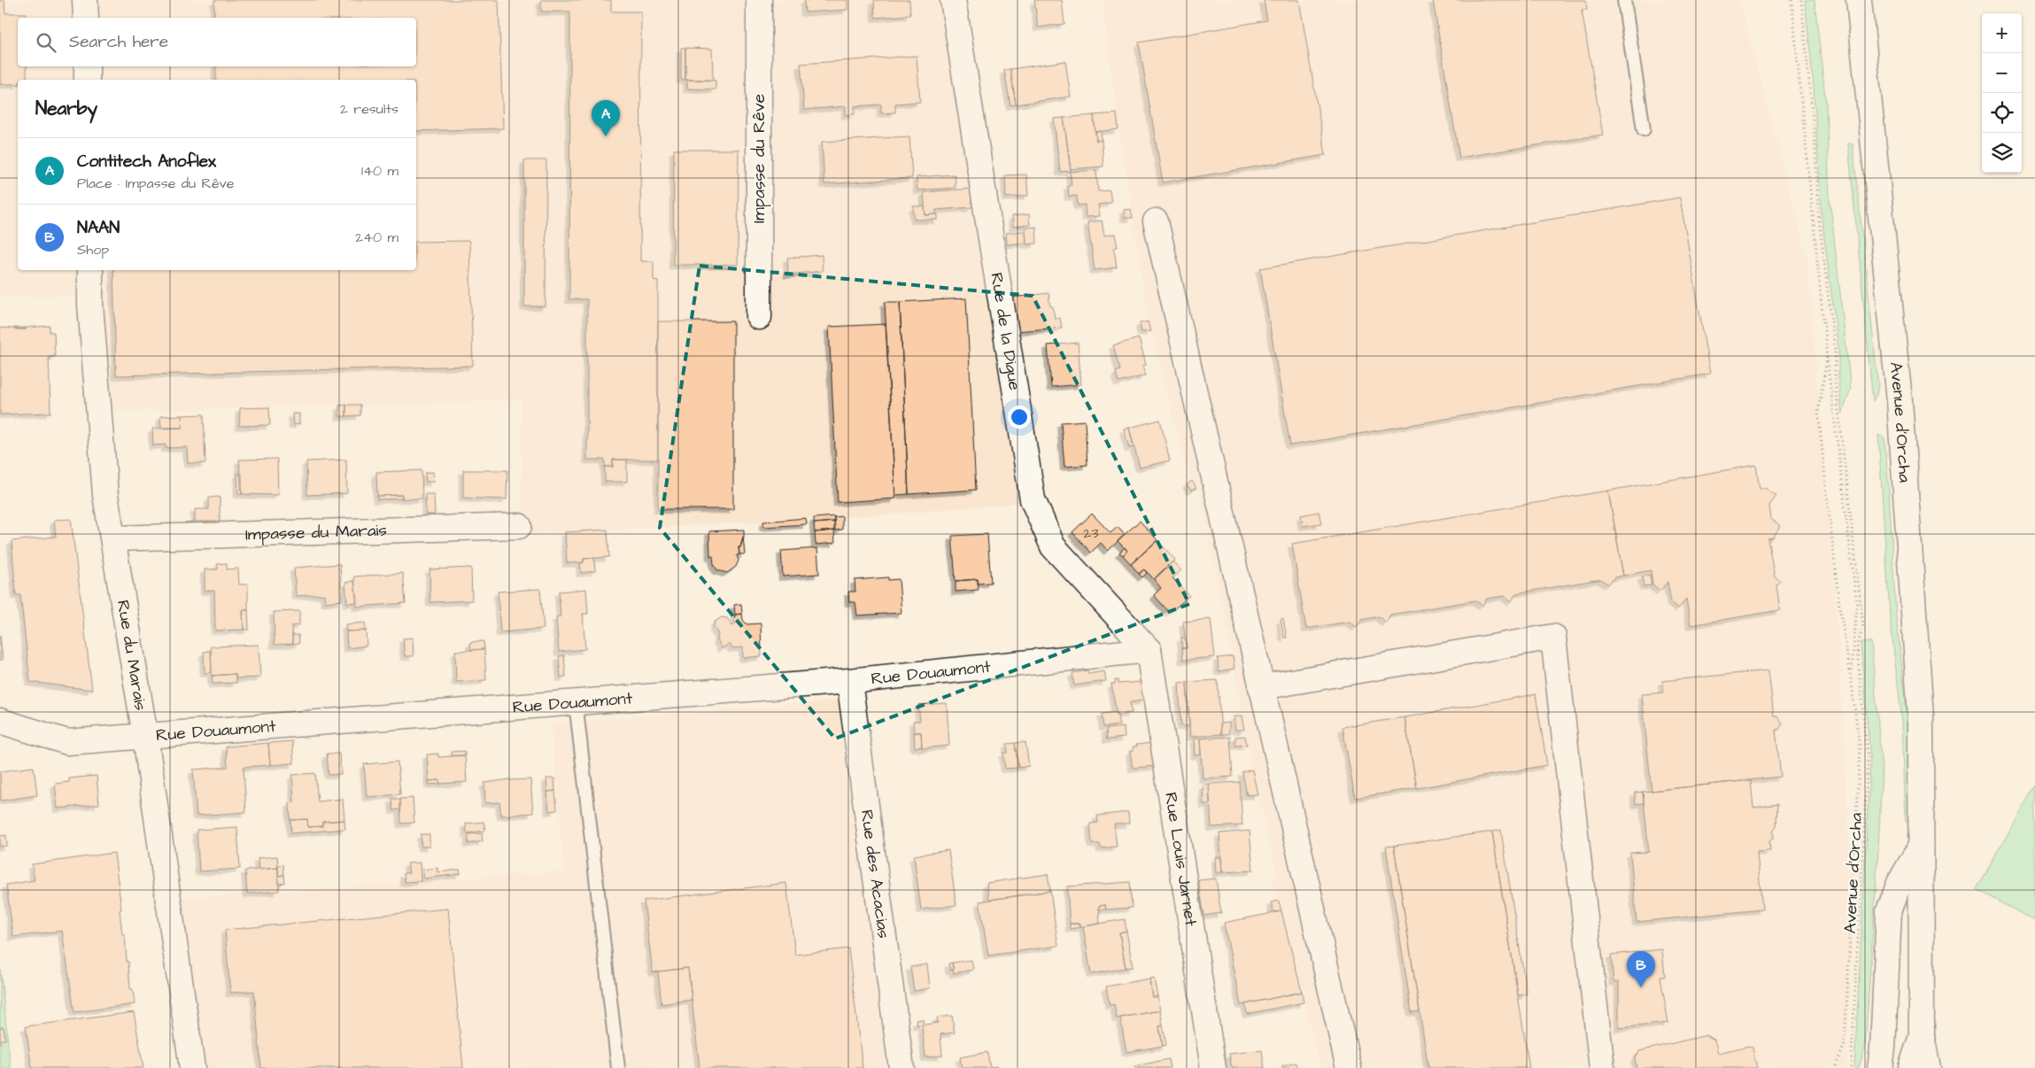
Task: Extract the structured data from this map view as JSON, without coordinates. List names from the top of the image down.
{
  "streets": {
    "street": [
      "Impasse du Rêve",
      "Rue de la Digue",
      "Avenue d'Orcha",
      "Impasse du Marais",
      "Rue du Marais",
      "Rue Douaumont",
      "Rue Louis Jarnet",
      "Rue des Acacias"
    ]
  },
  "crossings": [
    ["Rue de la Digue", "Rue Douaumont"],
    ["Rue de la Digue", "Rue Louis Jarnet"],
    ["Impasse du Marais", "Rue du Marais"],
    ["Rue du Marais", "Rue Douaumont"],
    ["Rue Douaumont", "Rue Louis Jarnet"],
    ["Rue Douaumont", "Rue des Acacias"]
  ],
  "house_numbers": ["23"],
  "page": {
    "map_buttons": ["+", "−"],
    "search": "Search here",
    "heading": ["Nearby", "2 results"],
    "pins": ["A", "B"],
    "list": [
      {
        "mark": "A",
        "name": "Contitech Anoflex",
        "note": "Place · Impasse du Rêve",
        "value": "140 m"
      },
      {
        "mark": "B",
        "name": "NAAN",
        "note": "Shop",
        "value": "240 m"
      }
    ]
  }
}
